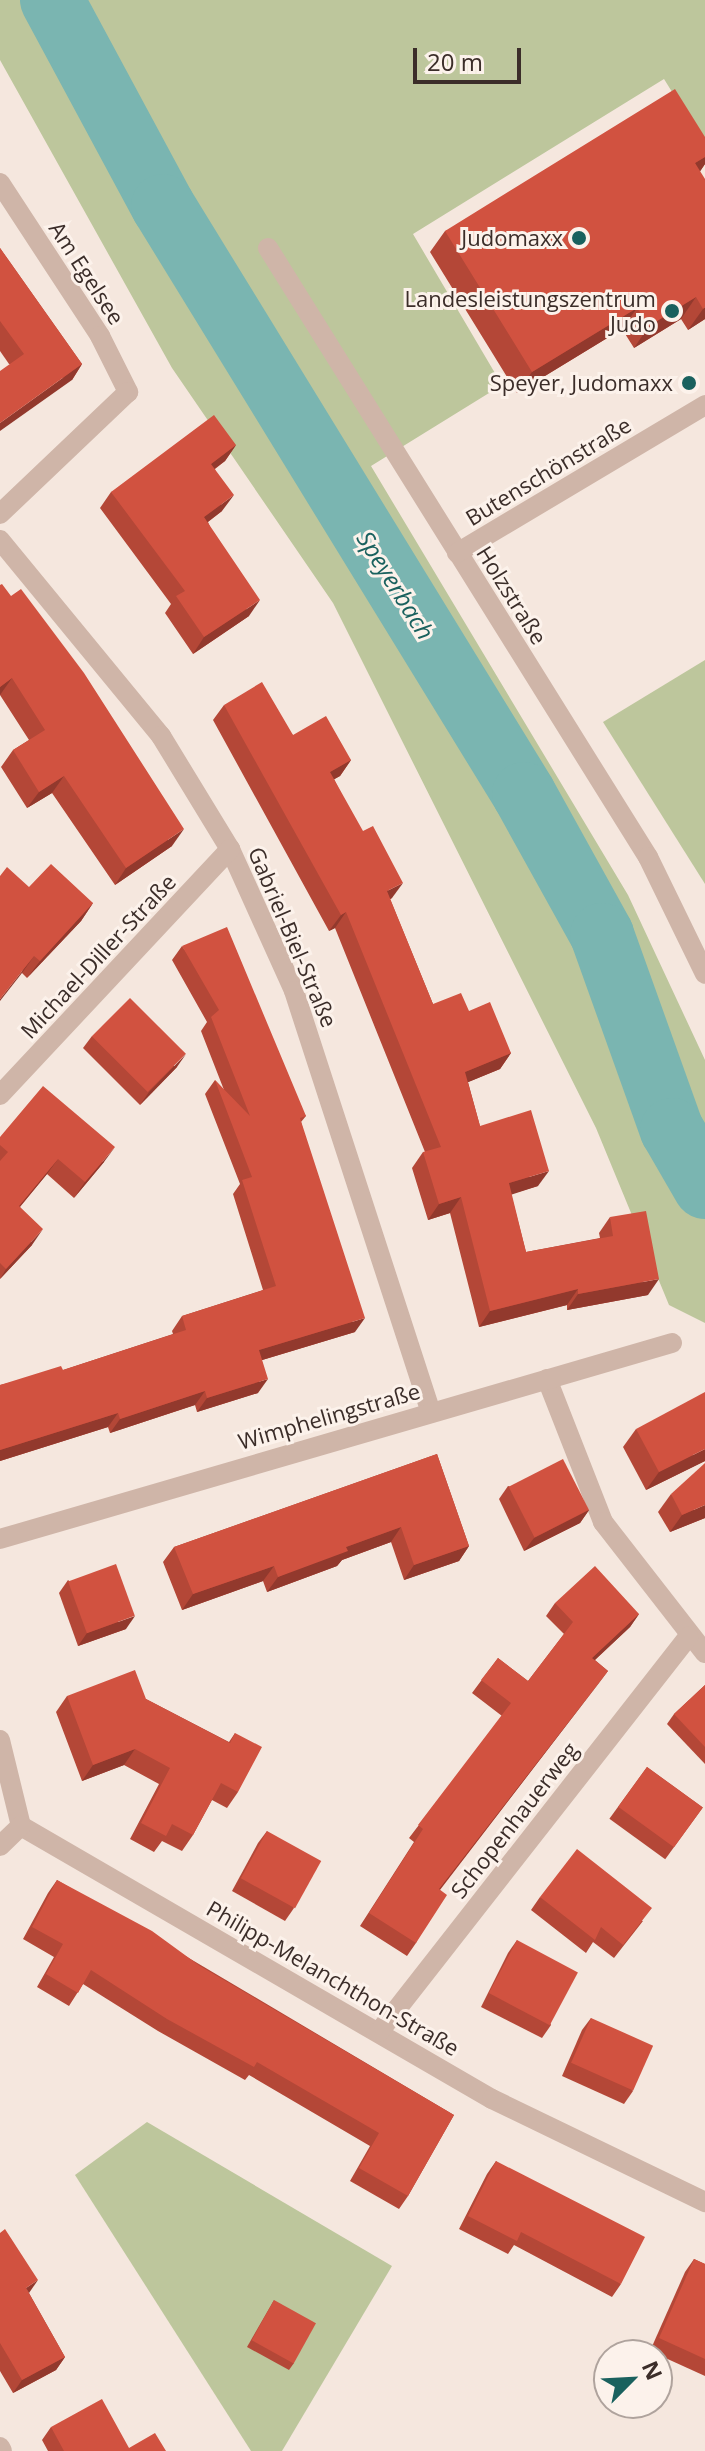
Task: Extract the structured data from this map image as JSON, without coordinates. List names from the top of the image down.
{
  "streets": {
    "street": [
      "Am Egelsee",
      "Butenschönstraße",
      "Holzstraße",
      "Gabriel-Biel-Straße",
      "Michael-Diller-Straße",
      "Wimphelingstraße",
      "Schopenhauerweg",
      "Philipp-Melanchthon-Straße"
    ]
  },
  "crossings": [
    ["Butenschönstraße", "Holzstraße"],
    ["Gabriel-Biel-Straße", "Michael-Diller-Straße"],
    ["Gabriel-Biel-Straße", "Wimphelingstraße"],
    ["Schopenhauerweg", "Philipp-Melanchthon-Straße"]
  ],
  "water": ["Speyerbach"],
  "places": ["Judomaxx", "Landesleistungszentrum Judo", "Speyer, Judomaxx"],
  "scale_bar": "20 m",
  "north": "top right"
}
